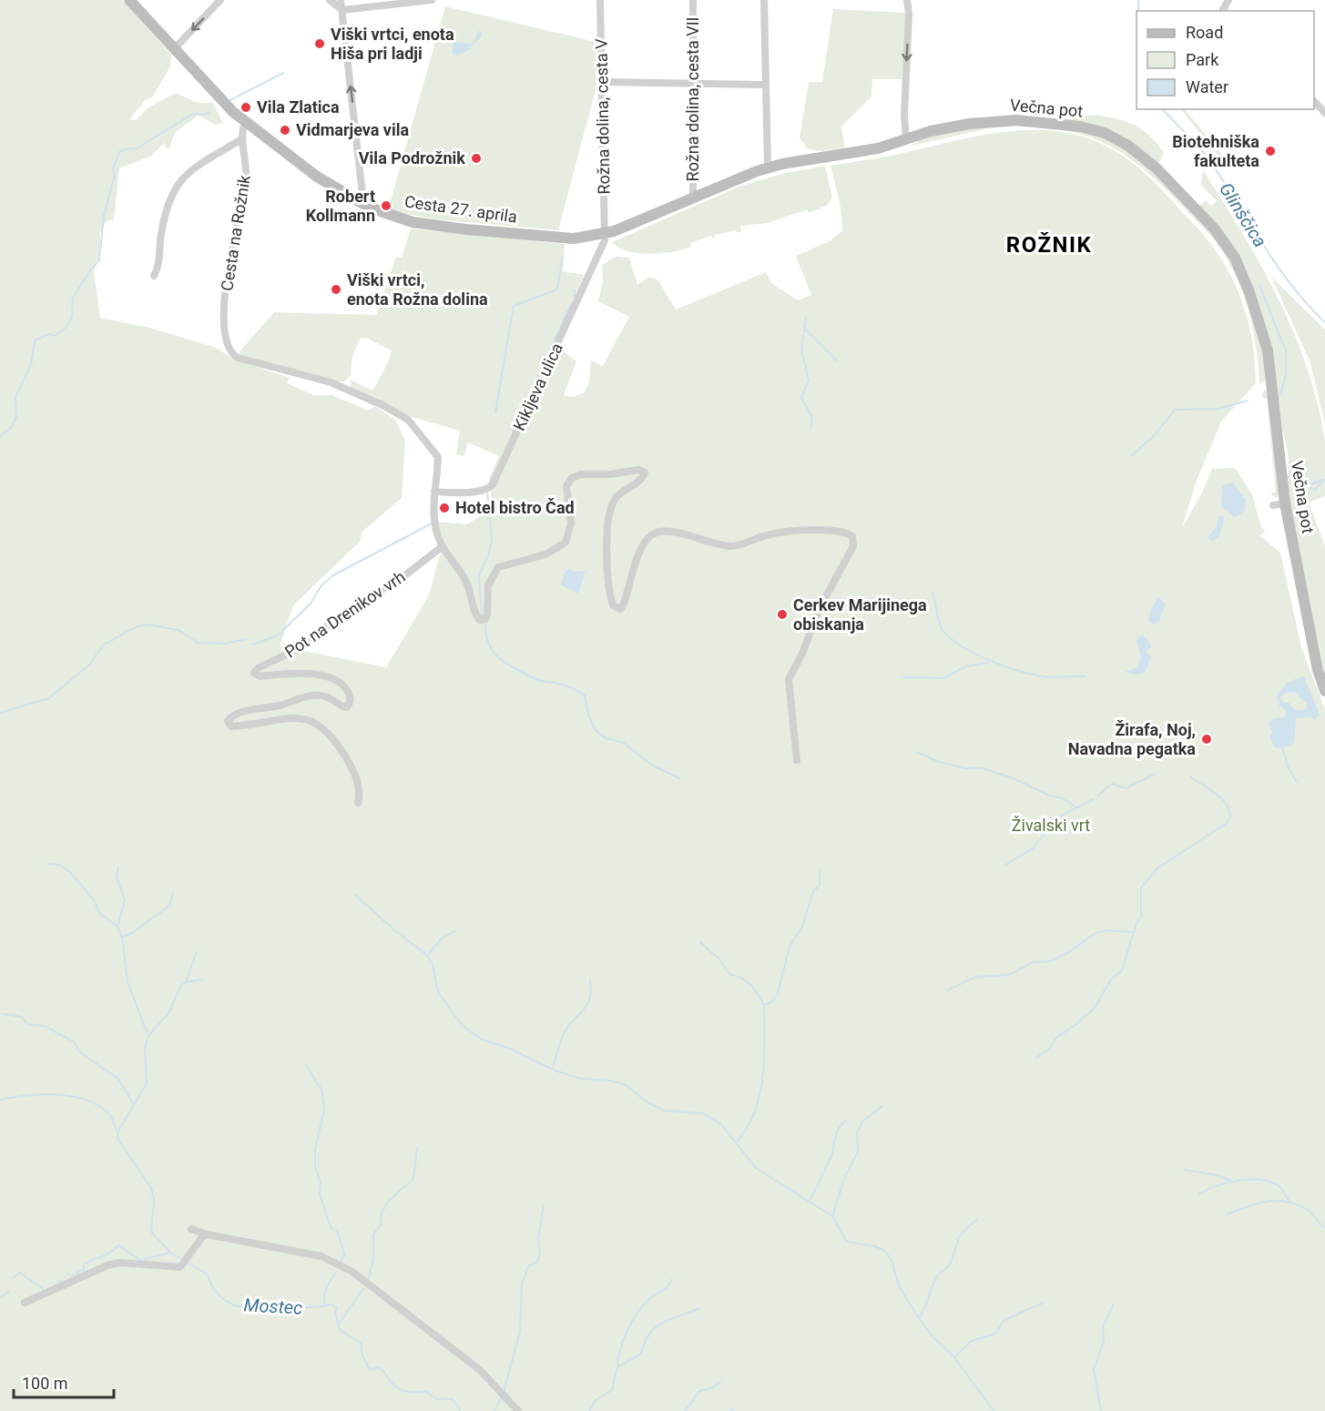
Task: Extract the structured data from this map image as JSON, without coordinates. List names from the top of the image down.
{
  "streets": {
    "main road": ["Večna pot", "Cesta 27. aprila"],
    "street": [
      "Rožna dolina, cesta VII",
      "Rožna dolina, cesta V",
      "Cesta na Rožnik",
      "Kikljeva ulica",
      "Pot na Drenikov vrh"
    ]
  },
  "crossings": [
    ["Rožna dolina, cesta VII", "Večna pot"],
    ["Večna pot", "Rožna dolina, cesta V"],
    ["Večna pot", "Cesta 27. aprila"],
    ["Večna pot", "Kikljeva ulica"],
    ["Rožna dolina, cesta V", "Cesta 27. aprila"],
    ["Rožna dolina, cesta V", "Kikljeva ulica"],
    ["Cesta 27. aprila", "Cesta na Rožnik"],
    ["Cesta 27. aprila", "Kikljeva ulica"],
    ["Cesta na Rožnik", "Kikljeva ulica"],
    ["Cesta na Rožnik", "Pot na Drenikov vrh"]
  ],
  "districts": ["ROŽNIK"],
  "water": ["Glinščica", "Mostec"],
  "parks": ["Živalski vrt"],
  "places": [
    "Viški vrtci, enota Hiša pri ladji",
    "Vila Zlatica",
    "Vidmarjeva vila",
    "Biotehniška fakulteta",
    "Vila Podrožnik",
    "Robert Kollmann",
    "Viški vrtci, enota Rožna dolina",
    "Hotel bistro Čad",
    "Cerkev Marijinega obiskanja",
    "Žirafa, Noj, Navadna pegatka"
  ],
  "legend": ["Road", "Park", "Water"],
  "scale_bar": "100 m"
}
